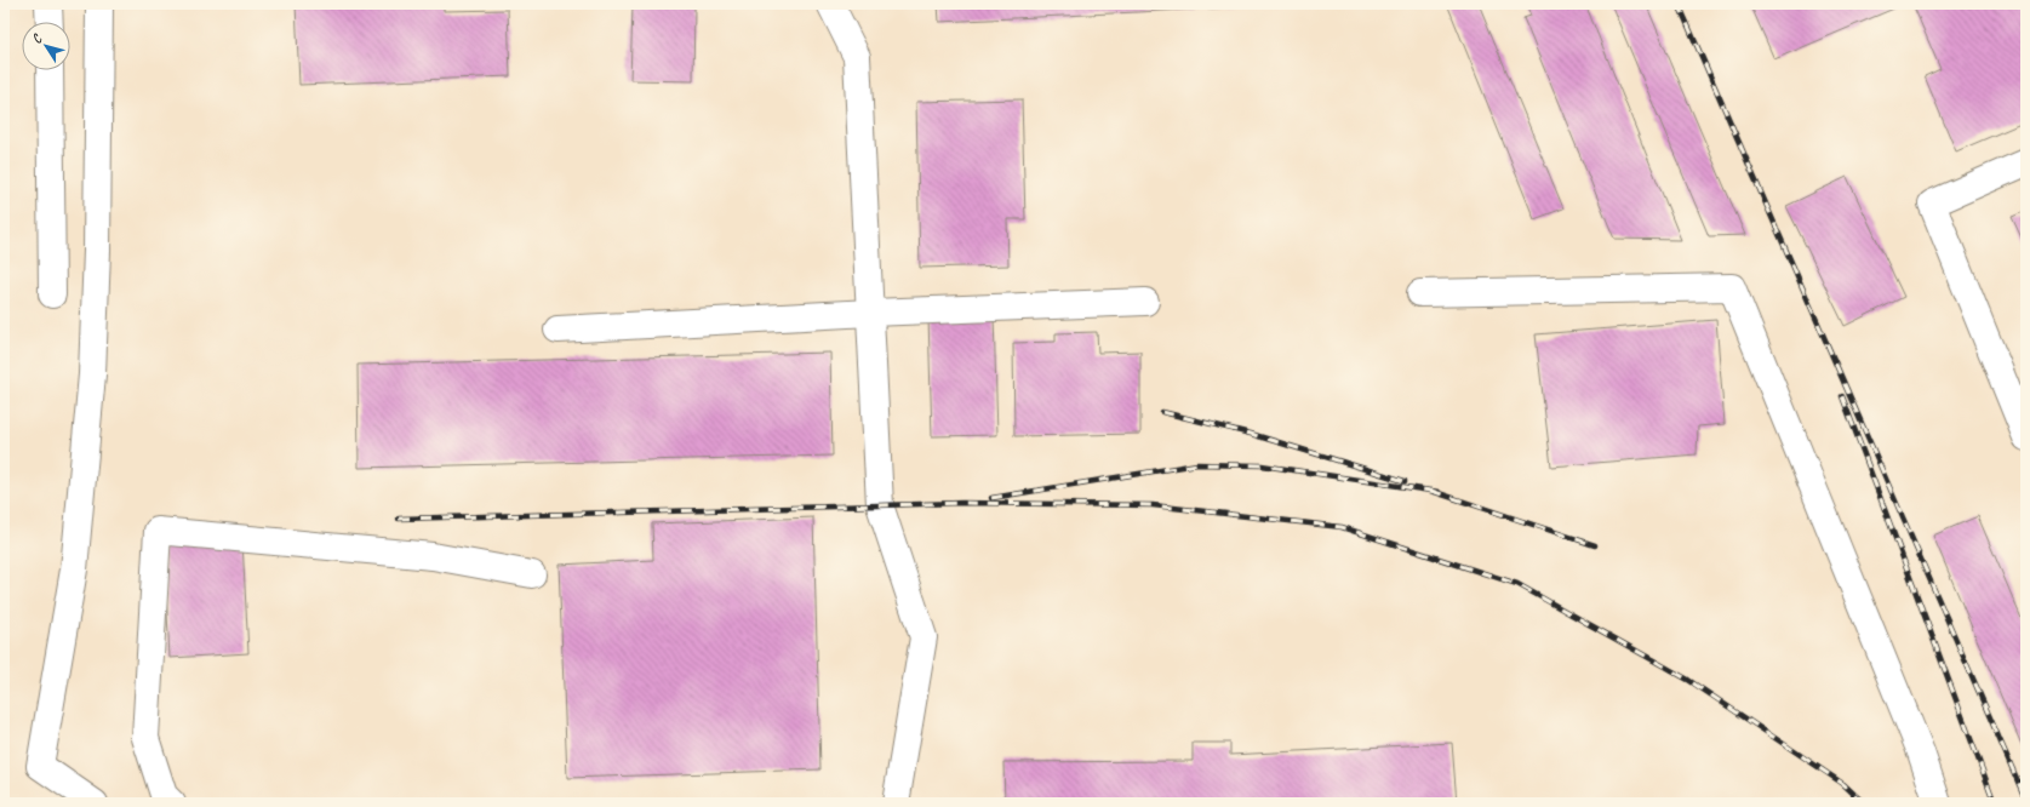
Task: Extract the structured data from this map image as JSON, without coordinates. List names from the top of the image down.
{
  "north": "top left"
}
